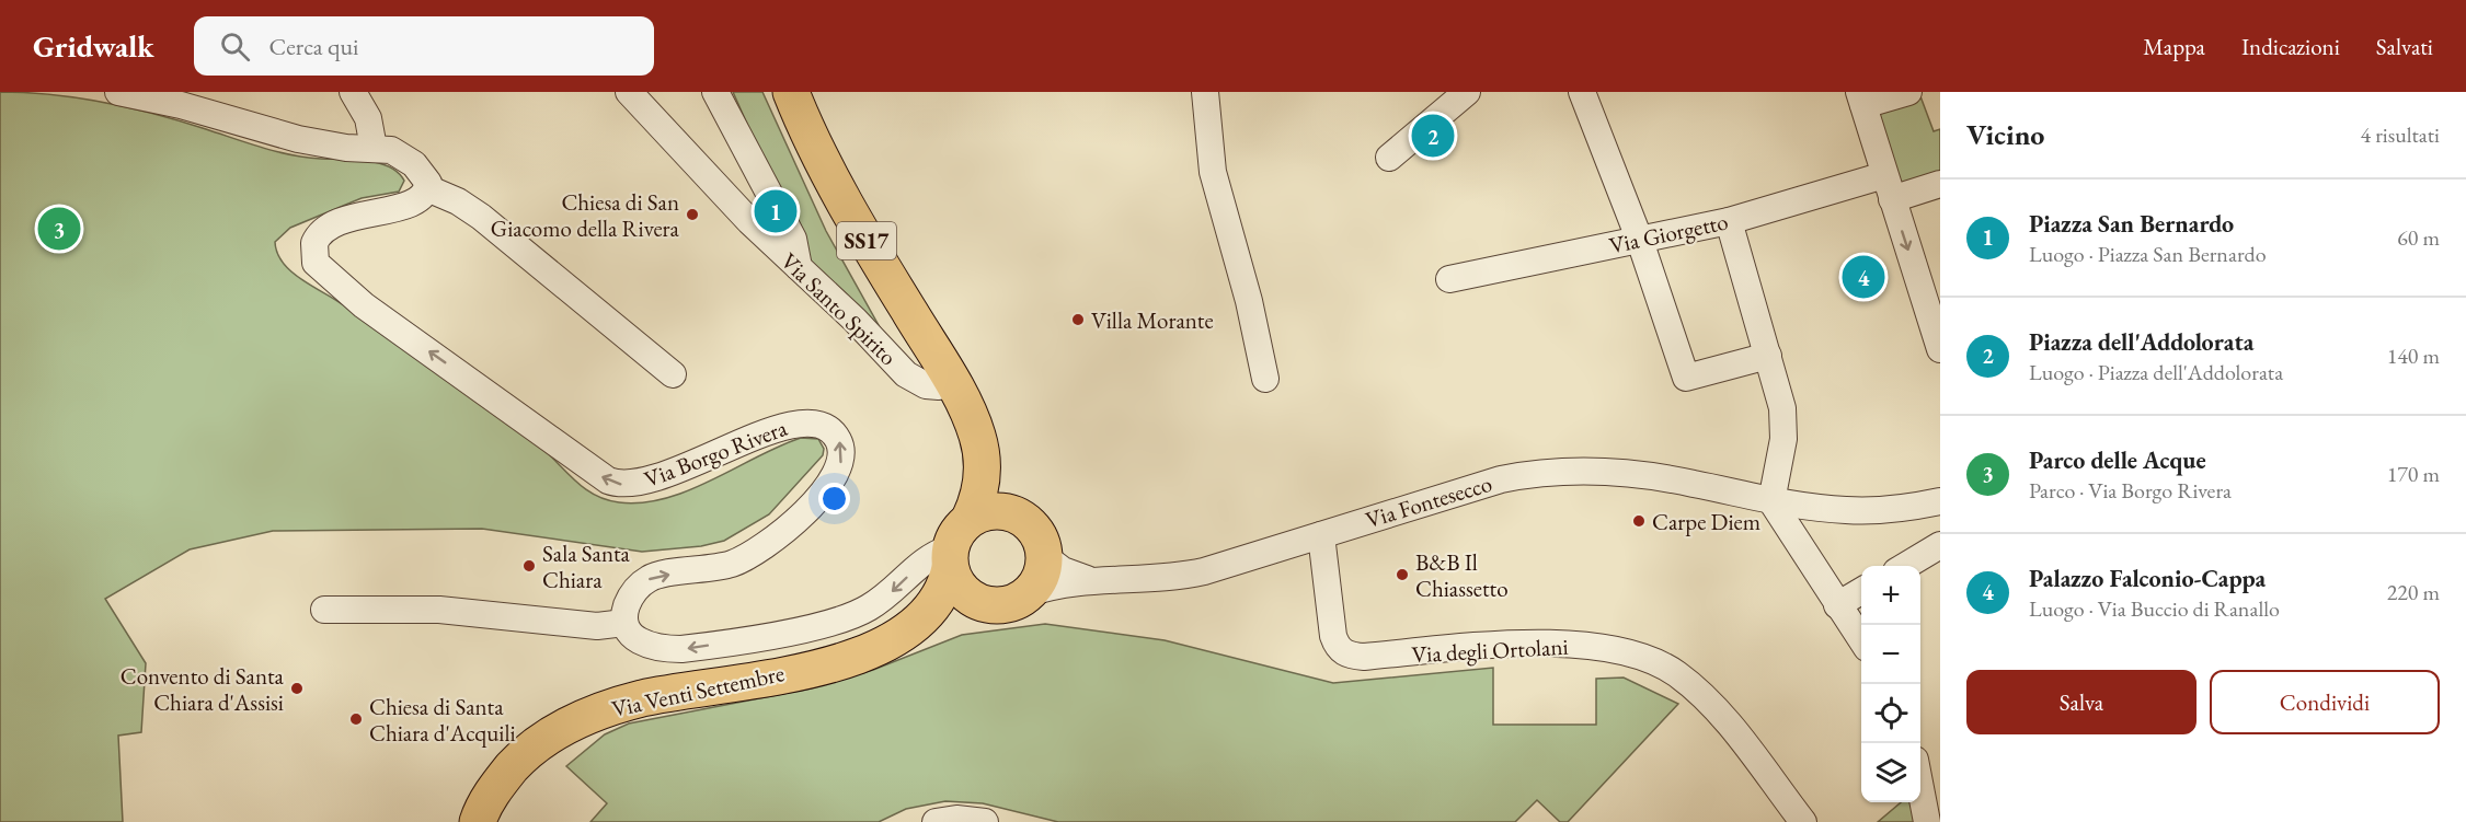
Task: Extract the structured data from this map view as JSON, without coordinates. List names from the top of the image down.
{
  "streets": {
    "main road": ["SS17", "Via Venti Settembre"],
    "street": [
      "Via Giorgetto",
      "Via Santo Spirito",
      "Via Borgo Rivera",
      "Via Fontesecco",
      "Via degli Ortolani"
    ]
  },
  "crossings": [
    ["SS17", "Via Santo Spirito"],
    ["SS17", "Via Fontesecco"],
    ["SS17", "Via Venti Settembre"],
    ["Via Fontesecco", "Via degli Ortolani"],
    ["Via Fontesecco", "Via Venti Settembre"]
  ],
  "places": [
    "Chiesa di San Giacomo della Rivera",
    "Villa Morante",
    "Carpe Diem",
    "Sala Santa Chiara",
    "B&B Il Chiassetto",
    "Convento di Santa Chiara d'Assisi",
    "Chiesa di Santa Chiara d'Acquili"
  ],
  "page": {
    "header": "Gridwalk",
    "search": "Cerca qui",
    "nav": ["Mappa", "Indicazioni", "Salvati"],
    "heading": ["Vicino", "4 risultati"],
    "pins": [
      "2",
      "1",
      "3",
      "4"
    ],
    "list": [
      {
        "mark": "1",
        "name": "Piazza San Bernardo",
        "note": "Luogo · Piazza San Bernardo",
        "value": "60 m"
      },
      {
        "mark": "2",
        "name": "Piazza dell'Addolorata",
        "note": "Luogo · Piazza dell'Addolorata",
        "value": "140 m"
      },
      {
        "mark": "3",
        "name": "Parco delle Acque",
        "note": "Parco · Via Borgo Rivera",
        "value": "170 m"
      },
      {
        "mark": "4",
        "name": "Palazzo Falconio-Cappa",
        "note": "Luogo · Via Buccio di Ranallo",
        "value": "220 m"
      }
    ],
    "map_buttons": ["+", "−"],
    "buttons": ["Salva", "Condividi"]
  }
}
